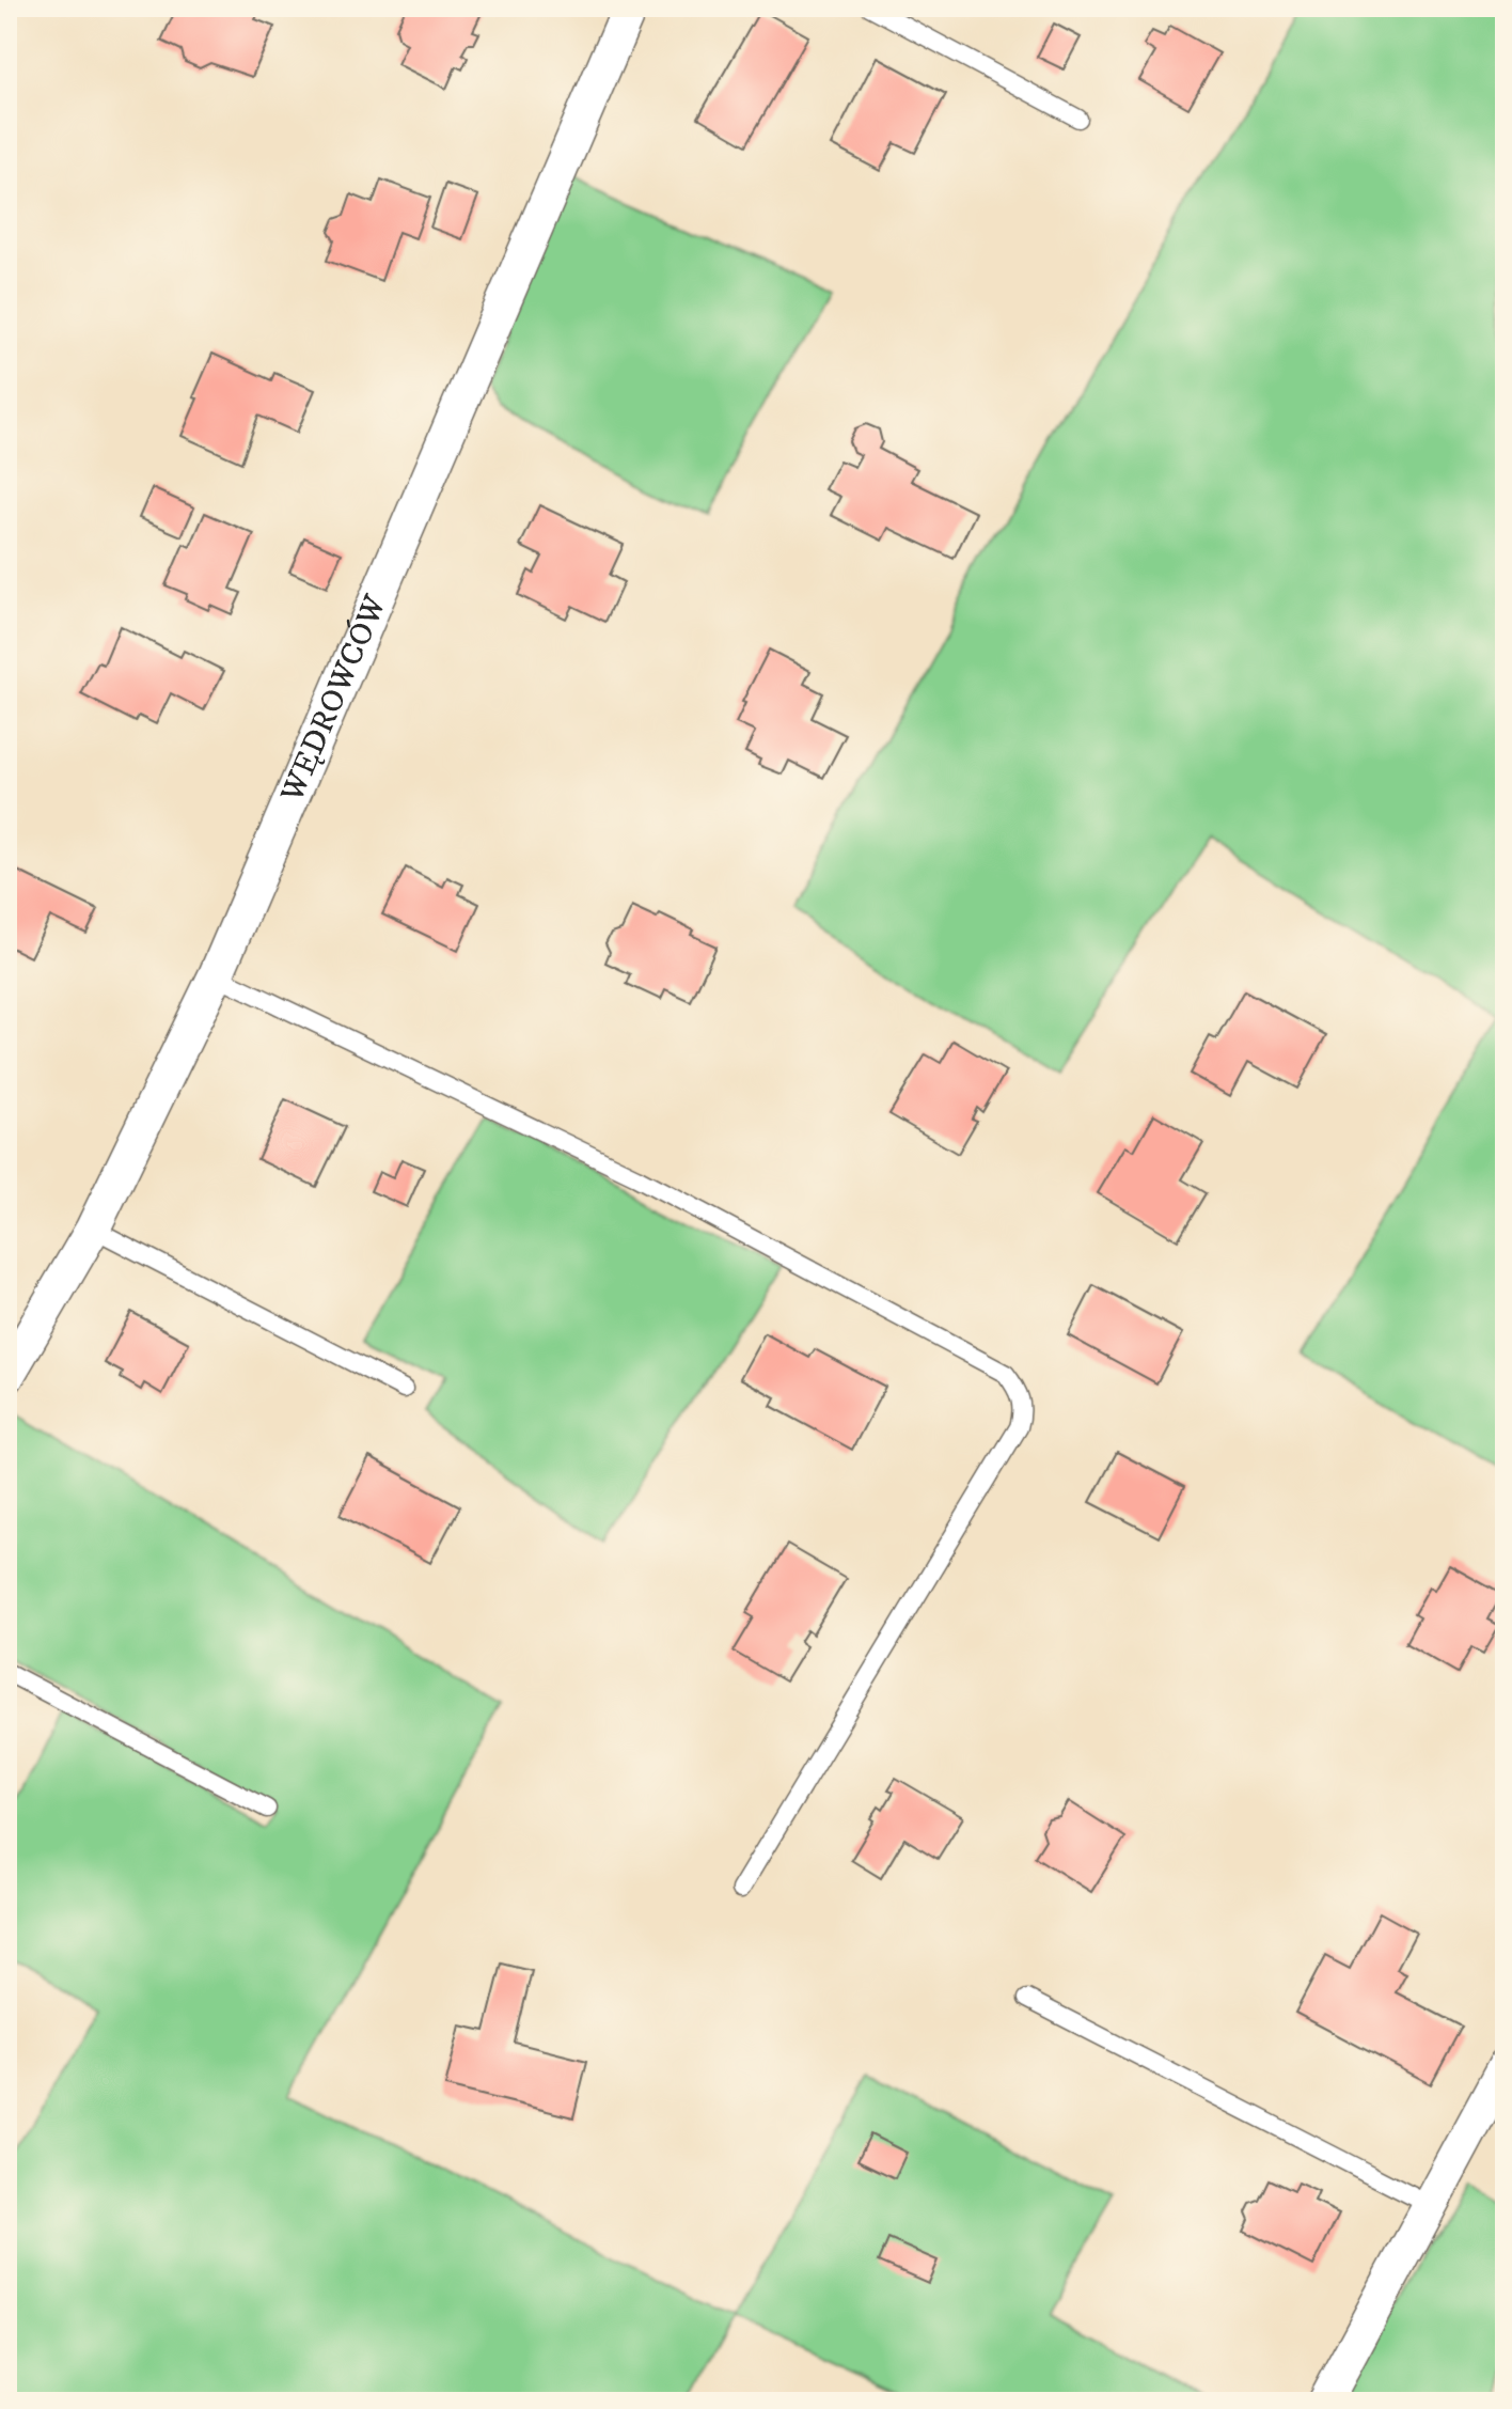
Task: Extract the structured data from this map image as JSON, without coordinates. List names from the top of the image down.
{
  "streets": {
    "street": ["WĘDROWCÓW"]
  }
}
